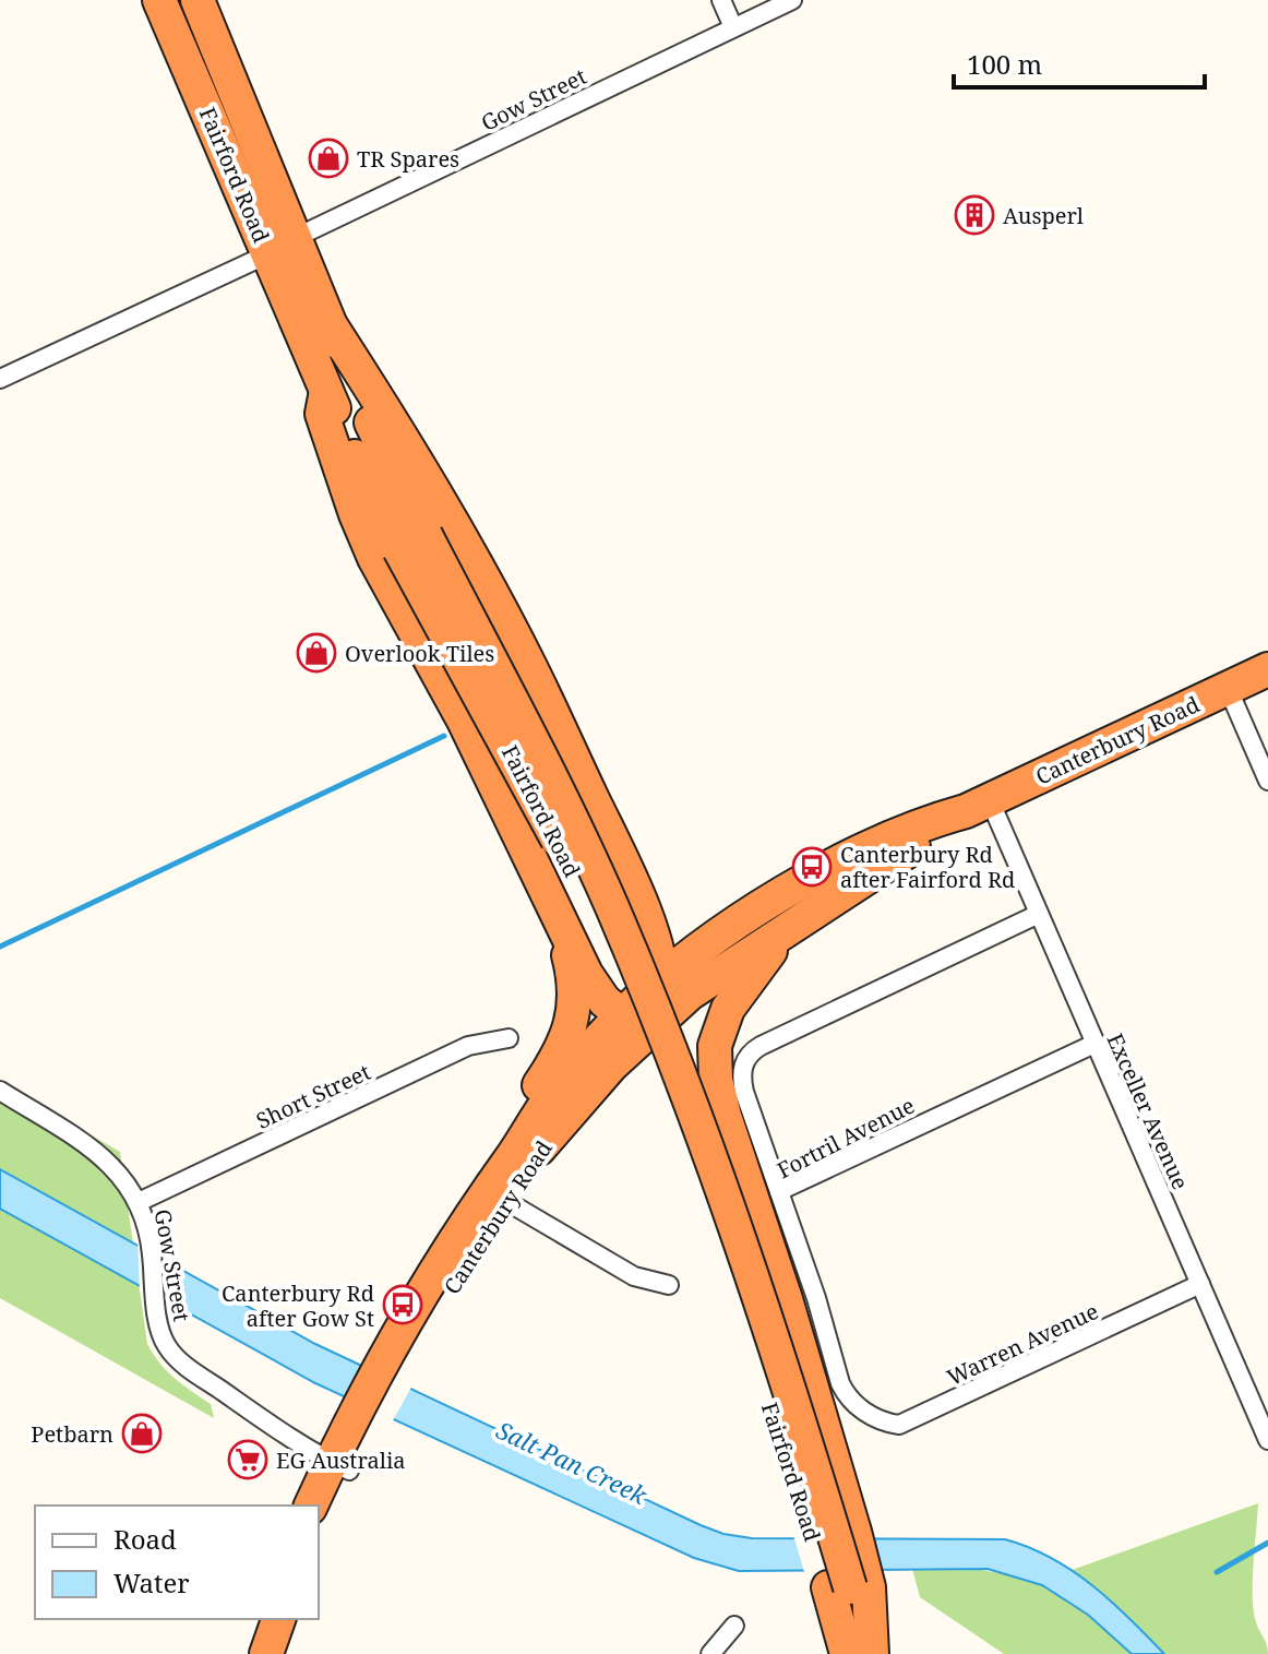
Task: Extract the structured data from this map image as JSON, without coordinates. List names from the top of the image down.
{
  "streets": {
    "highway": ["Fairford Road", "Canterbury Road"],
    "street": [
      "Gow Street",
      "Short Street",
      "Exceller Avenue",
      "Fortril Avenue",
      "Warren Avenue"
    ]
  },
  "crossings": [
    ["Gow Street", "Fairford Road"],
    ["Gow Street", "Canterbury Road"],
    ["Gow Street", "Short Street"],
    ["Canterbury Road", "Exceller Avenue"],
    ["Exceller Avenue", "Fortril Avenue"],
    ["Exceller Avenue", "Warren Avenue"],
    ["Fortril Avenue", "Warren Avenue"]
  ],
  "water": ["Salt Pan Creek"],
  "places": {
    "shop": ["TR Spares", "Overlook Tiles", "Petbarn"],
    "building": ["Ausperl"],
    "bus stop": ["Canterbury Rd after Fairford Rd", "Canterbury Rd after Gow St"],
    "supermarket": ["EG Australia"]
  },
  "legend": ["Road", "Water"],
  "scale_bar": "100 m"
}
